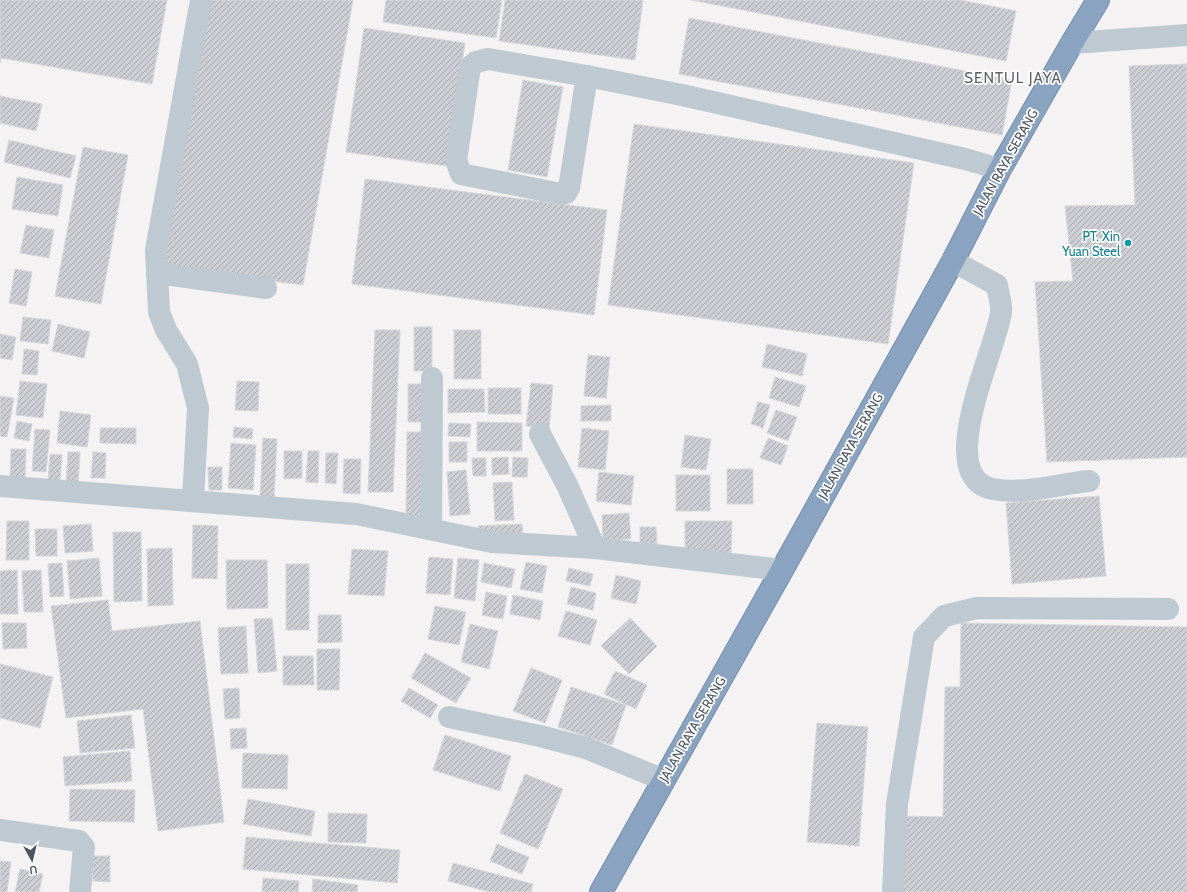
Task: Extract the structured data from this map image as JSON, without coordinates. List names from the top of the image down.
{
  "streets": {
    "highway": ["JALAN RAYA SERANG"]
  },
  "districts": ["SENTUL JAYA"],
  "places": ["PT. Xin Yuan Steel"],
  "north": "bottom"
}
